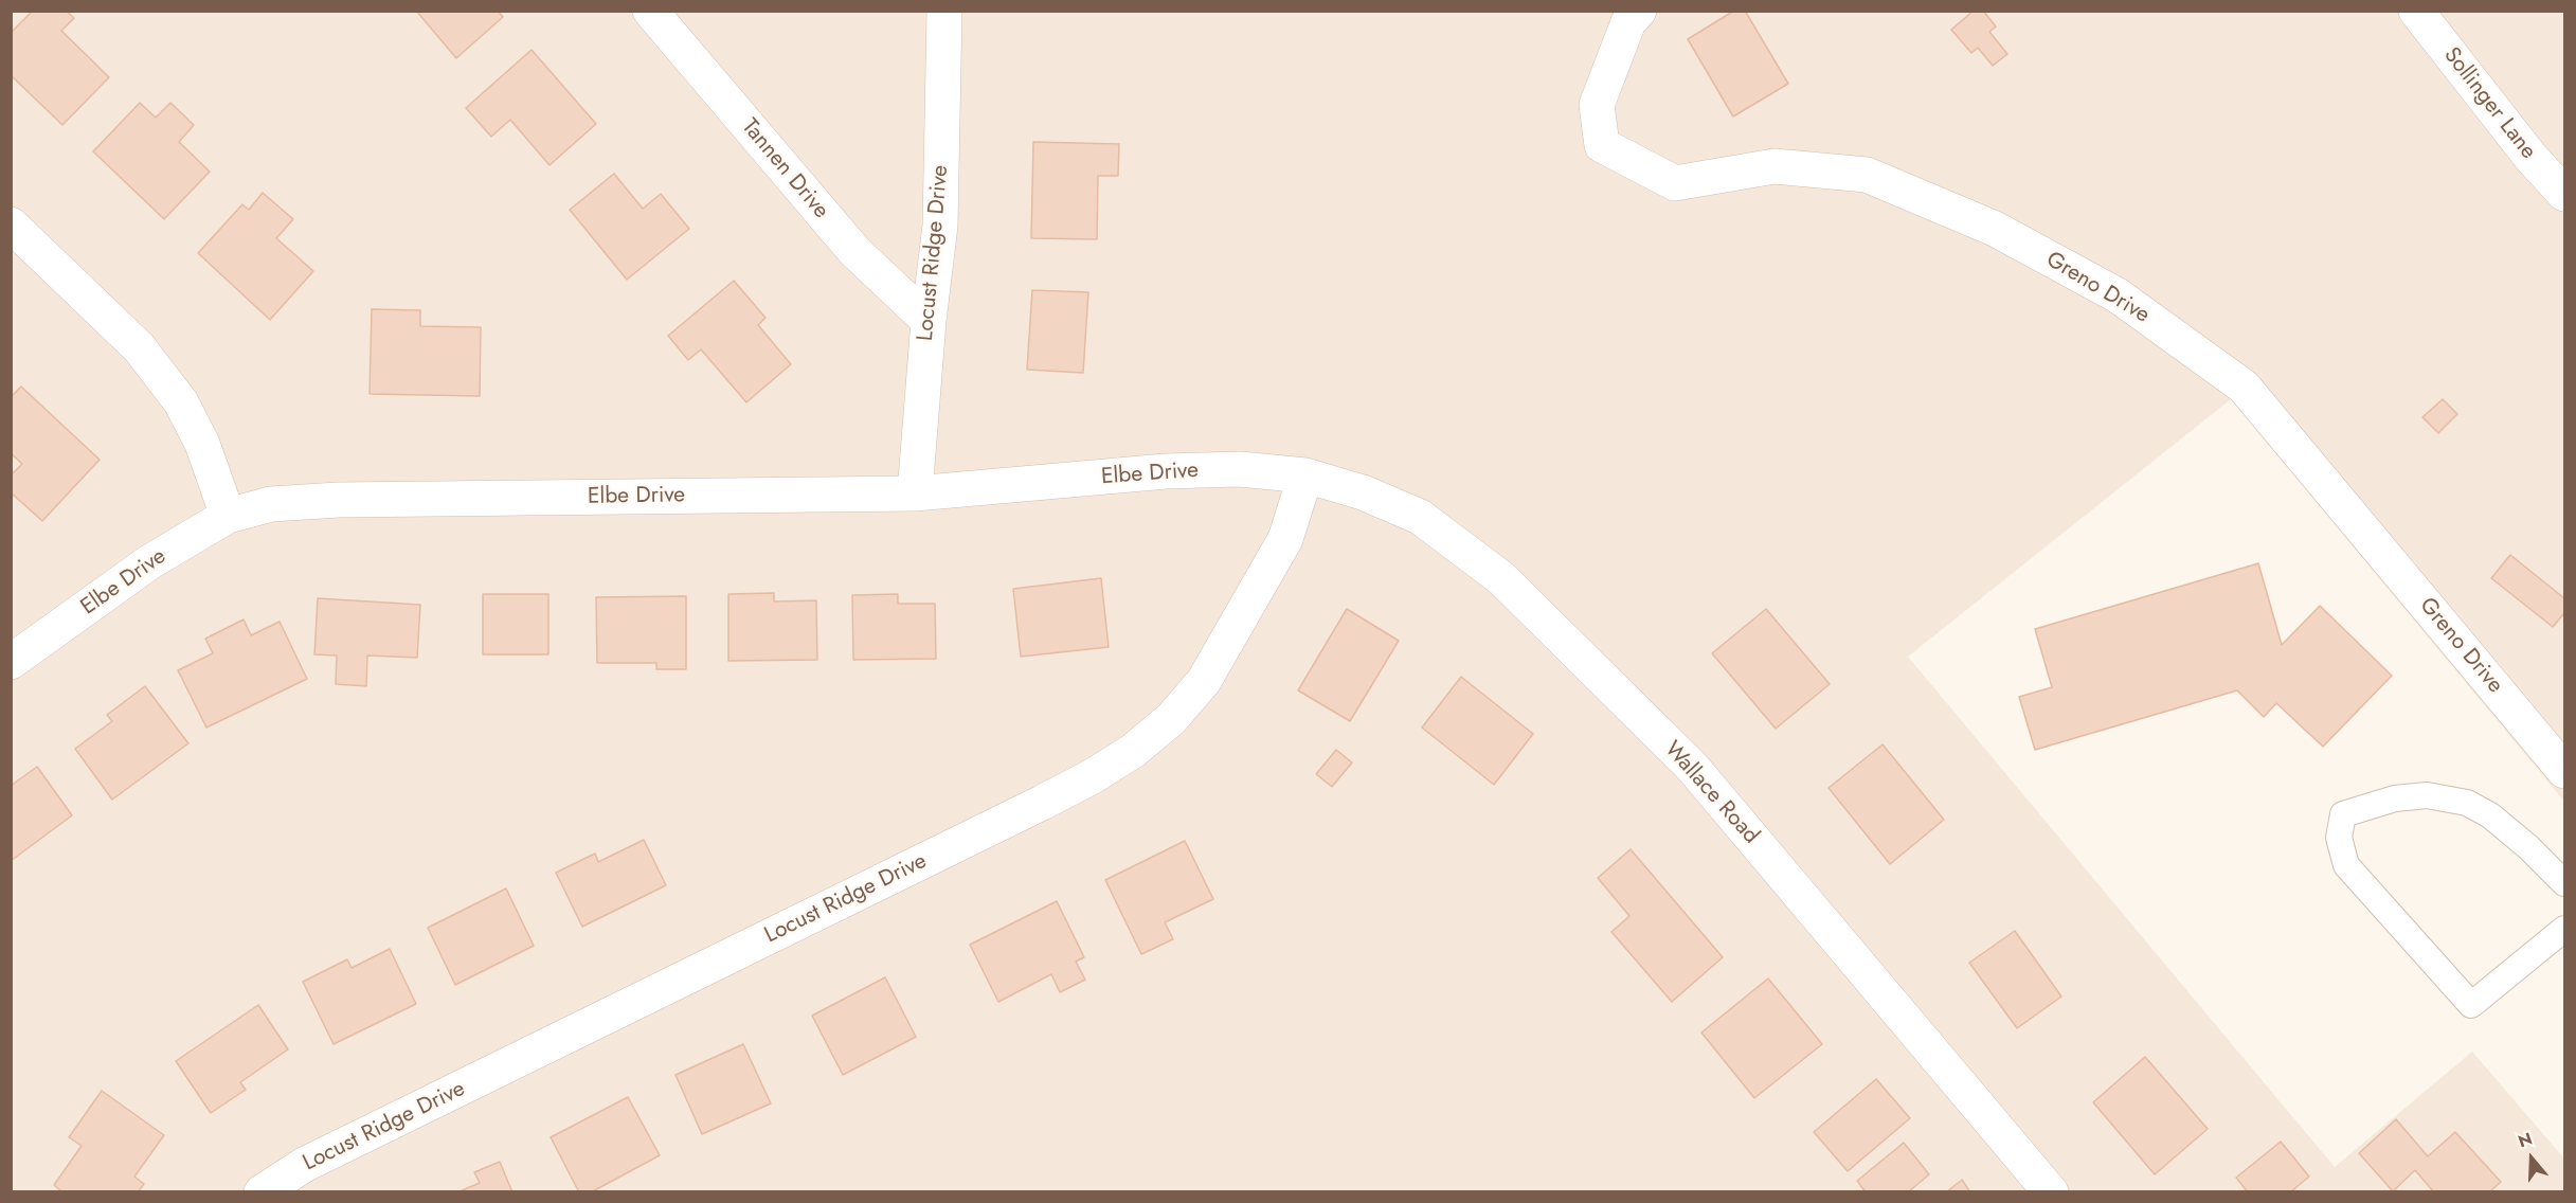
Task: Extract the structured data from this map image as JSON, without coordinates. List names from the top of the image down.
{
  "streets": {
    "street": [
      "Sollinger Lane",
      "Tannen Drive",
      "Locust Ridge Drive",
      "Greno Drive",
      "Elbe Drive",
      "Wallace Road"
    ]
  },
  "crossings": [
    ["Tannen Drive", "Locust Ridge Drive"],
    ["Locust Ridge Drive", "Elbe Drive"],
    ["Locust Ridge Drive", "Wallace Road"],
    ["Elbe Drive", "Wallace Road"]
  ],
  "north": "top"
}
